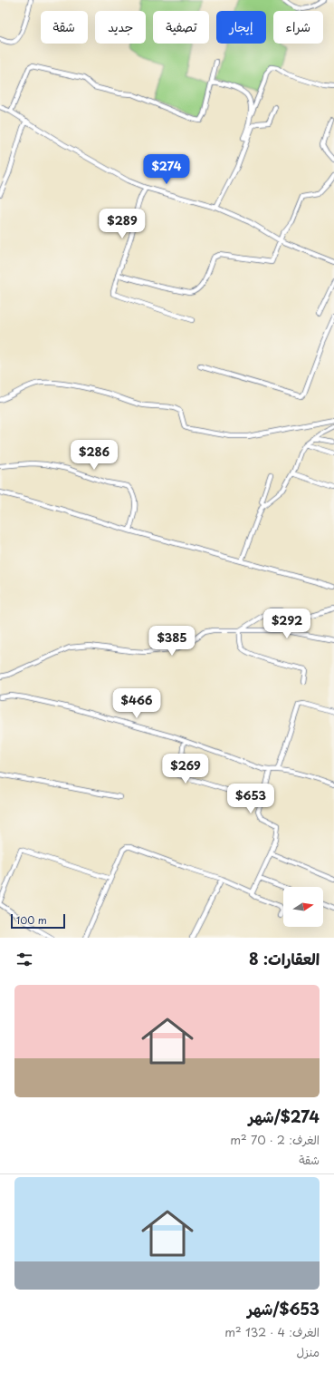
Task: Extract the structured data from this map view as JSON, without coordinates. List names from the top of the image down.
{
  "scale_bar": "100 m",
  "north": "right",
  "page": {
    "chip": [
      "شراء",
      "إيجار",
      "تصفية",
      "جديد",
      "شقة"
    ],
    "price": [
      "$274",
      "$289",
      "$286",
      "$292",
      "$385",
      "$466",
      "$269",
      "$653"
    ],
    "scale": "100 m",
    "heading": "العقارات: 8",
    "list": [
      {
        "name": "$274/شهر",
        "note": "الغرف: 2 · 70 m² · شقة"
      },
      {
        "name": "$653/شهر",
        "note": "الغرف: 4 · 132 m² · منزل"
      }
    ]
  }
}
